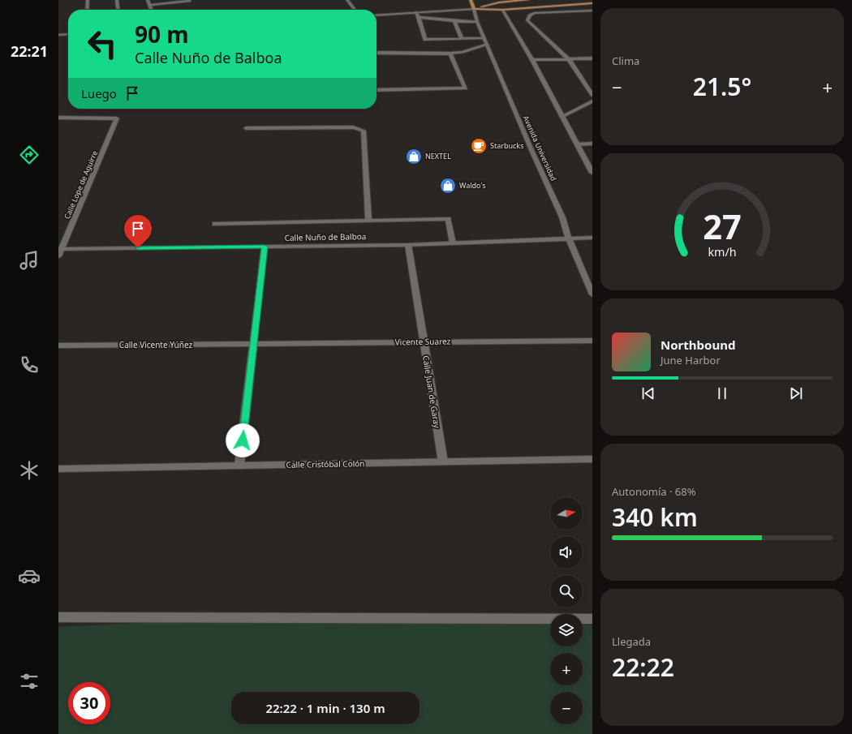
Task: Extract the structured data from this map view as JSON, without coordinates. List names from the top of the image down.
{
  "streets": {
    "main road": [
      "Avenida Universidad",
      "Calle Lope de Aguirre",
      "Calle Nuño de Balboa",
      "Vicente Suarez",
      "Calle Vicente Yúñez",
      "Calle Juan de Garay",
      "Calle Cristóbal Colón"
    ]
  },
  "crossings": [
    ["Avenida Universidad", "Calle Nuño de Balboa"],
    ["Calle Lope de Aguirre", "Calle Nuño de Balboa"],
    ["Calle Nuño de Balboa", "Calle Juan de Garay"],
    ["Vicente Suarez", "Calle Vicente Yúñez"],
    ["Vicente Suarez", "Calle Juan de Garay"],
    ["Calle Juan de Garay", "Calle Cristóbal Colón"]
  ],
  "places": {
    "cafe": ["Starbucks"],
    "shop": ["NEXTEL", "Waldo's"]
  },
  "north": "right",
  "page": {
    "tabs": "22:21",
    "tile": [
      "Clima",
      ["Autonomía · 68%", "340 km"],
      ["Llegada", "22:22"]
    ],
    "turn": ["90 m", "Calle Nuño de Balboa"],
    "heat": ["−", "21.5°", "+"],
    "then": "Luego",
    "song": ["Northbound", "June Harbor"],
    "map_buttons": ["+", "−"],
    "limit": "30",
    "trip": "22:22 · 1 min · 130 m",
    "gauge": ["27", "km/h"]
  }
}
